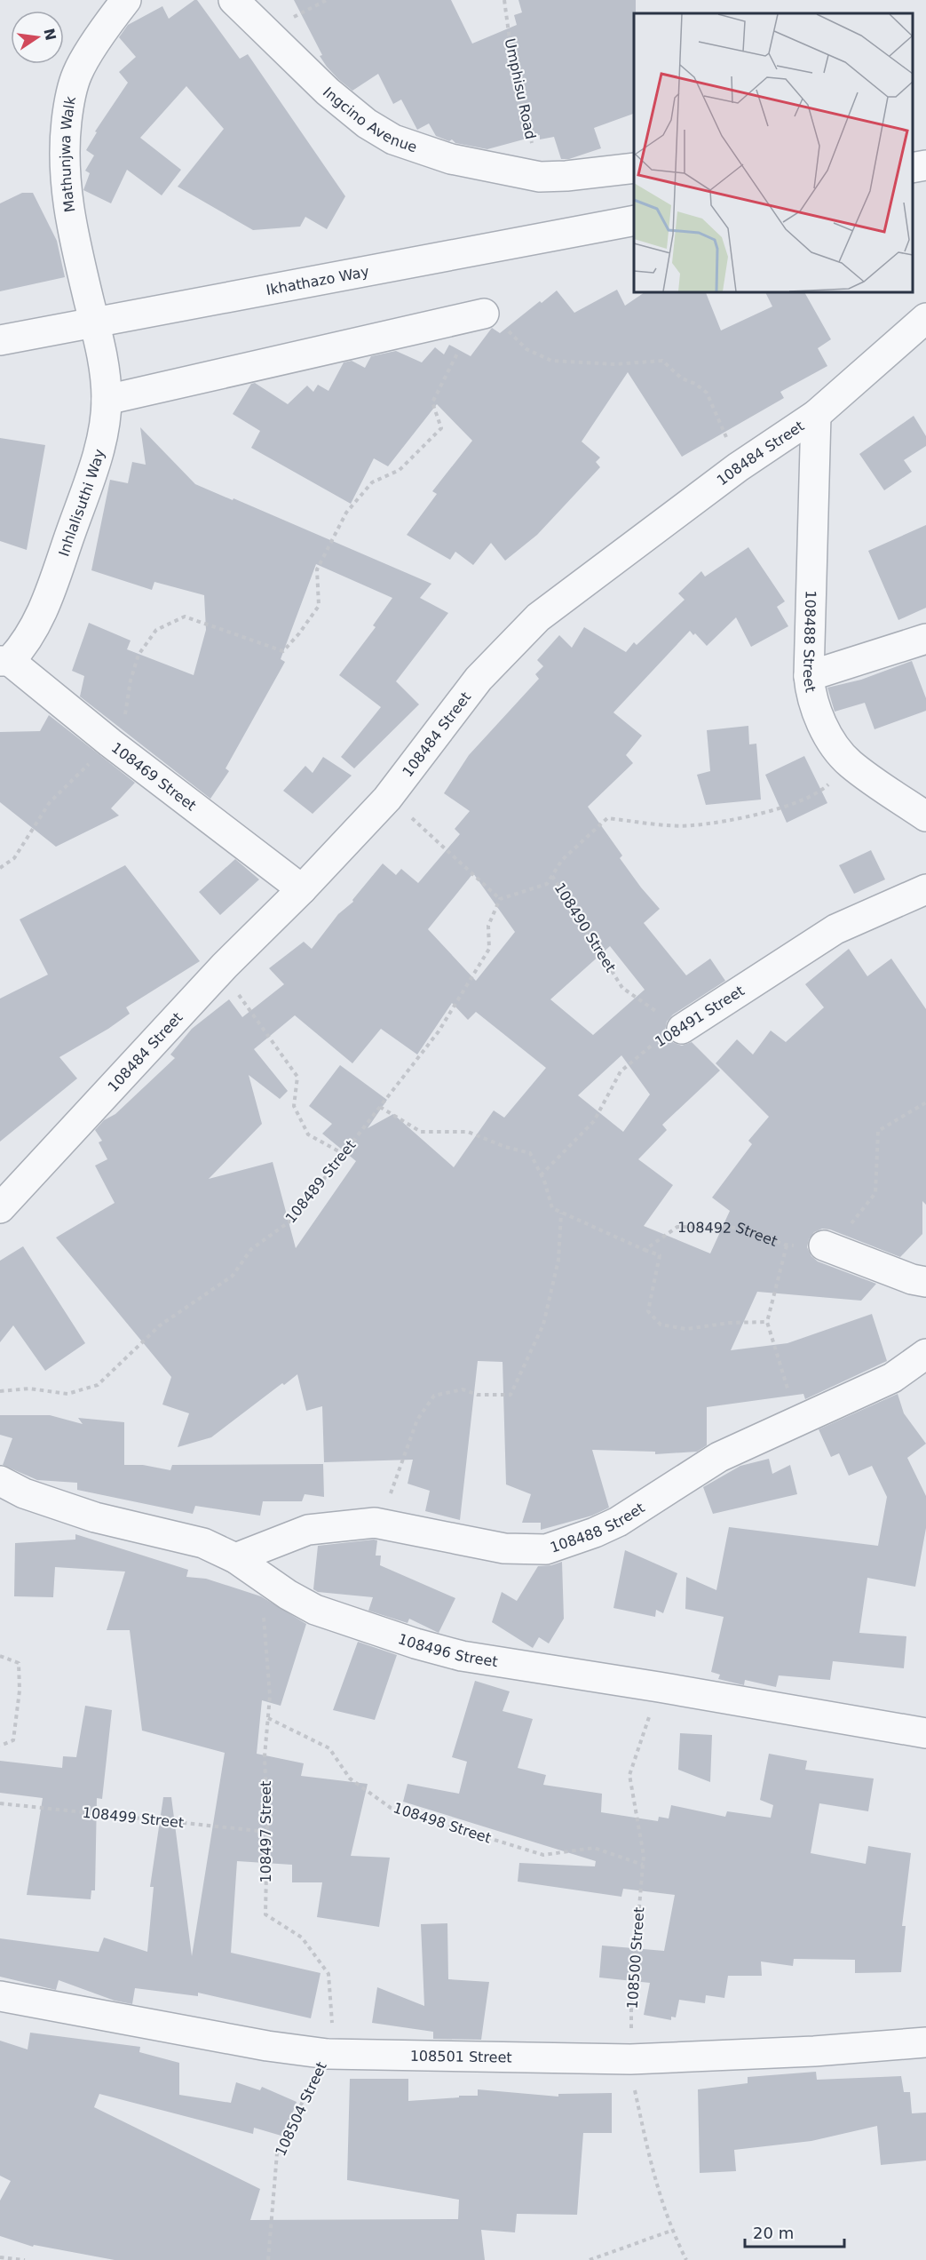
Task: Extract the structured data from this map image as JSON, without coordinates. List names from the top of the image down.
{
  "streets": {
    "street": [
      "Ingcino Avenue",
      "Mathunjwa Walk",
      "Ikhathazo Way",
      "108484 Street",
      "Inhlalisuthi Way",
      "108488 Street",
      "108469 Street",
      "108491 Street",
      "108496 Street",
      "108501 Street"
    ],
    "path": [
      "Umphisu Road",
      "108490 Street",
      "108489 Street",
      "108492 Street",
      "108499 Street",
      "108498 Street",
      "108497 Street",
      "108500 Street",
      "108504 Street"
    ]
  },
  "crossings": [
    ["Umphisu Road", "Ingcino Avenue"],
    ["Mathunjwa Walk", "Ikhathazo Way"],
    ["Mathunjwa Walk", "Inhlalisuthi Way"],
    ["Ikhathazo Way", "Inhlalisuthi Way"],
    ["108484 Street", "108488 Street"],
    ["108484 Street", "108469 Street"],
    ["Inhlalisuthi Way", "108469 Street"],
    ["108488 Street", "108490 Street"],
    ["108488 Street", "108496 Street"],
    ["108490 Street", "108491 Street"],
    ["108496 Street", "108497 Street"],
    ["108496 Street", "108500 Street"],
    ["108499 Street", "108497 Street"],
    ["108498 Street", "108497 Street"],
    ["108498 Street", "108500 Street"],
    ["108497 Street", "108501 Street"],
    ["108497 Street", "108504 Street"],
    ["108500 Street", "108501 Street"],
    ["108501 Street", "108504 Street"]
  ],
  "scale_bar": "20 m",
  "north": "right"
}
